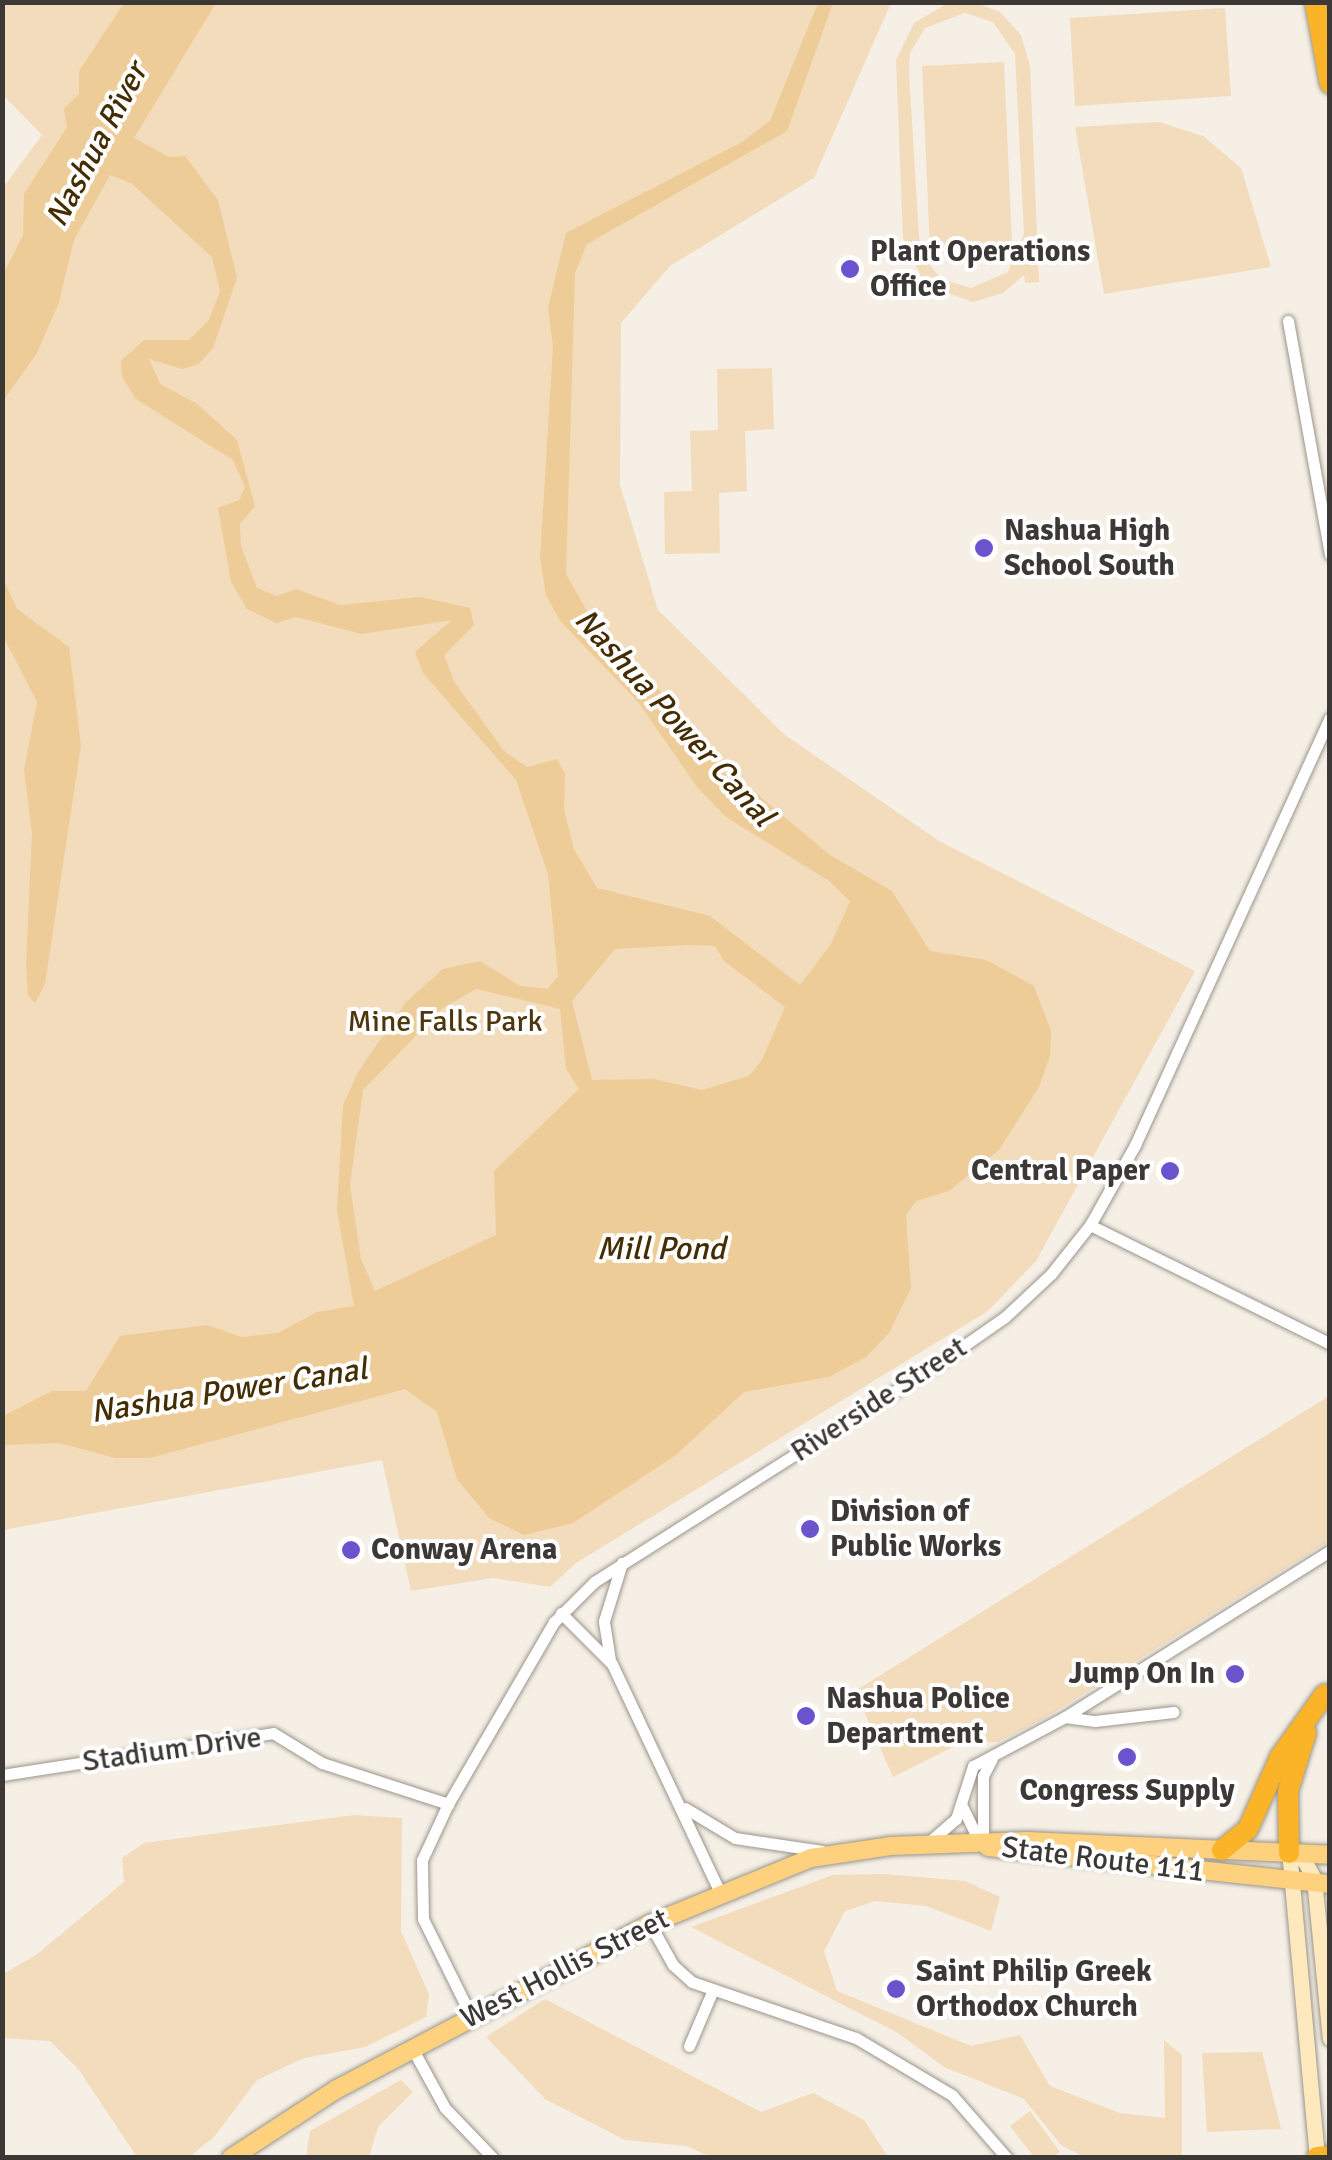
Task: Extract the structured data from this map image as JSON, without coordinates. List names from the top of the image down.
{
  "streets": {
    "main road": ["State Route 111", "West Hollis Street"],
    "street": ["Riverside Street", "Stadium Drive"]
  },
  "crossings": [
    ["Riverside Street", "Stadium Drive"],
    ["Riverside Street", "West Hollis Street"],
    ["State Route 111", "West Hollis Street"]
  ],
  "water": ["Nashua River", "Nashua Power Canal", "Mill Pond"],
  "parks": ["Mine Falls Park"],
  "places": [
    "Plant Operations Office",
    "Nashua High School South",
    "Central Paper",
    "Division of Public Works",
    "Conway Arena",
    "Jump On In",
    "Nashua Police Department",
    "Congress Supply",
    "Saint Philip Greek Orthodox Church"
  ]
}
